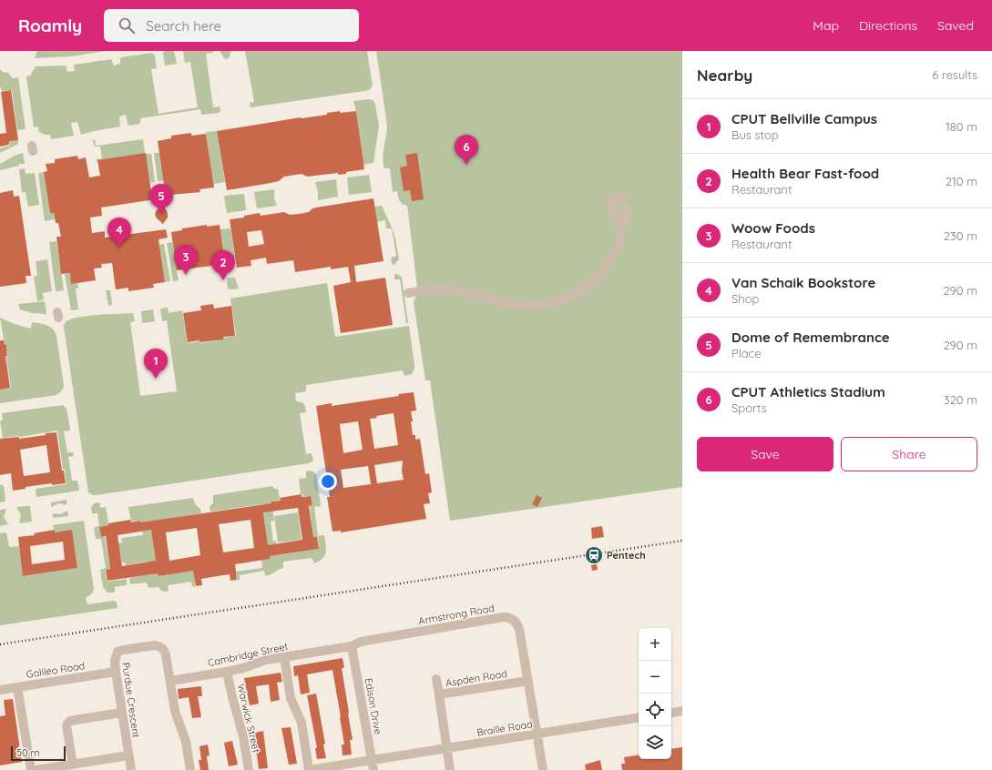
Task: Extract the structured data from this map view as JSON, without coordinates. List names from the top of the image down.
{
  "streets": {
    "street": [
      "Armstrong Road",
      "Cambridge Street",
      "Galileo Road",
      "Aspden Road",
      "Purdue Crescent",
      "Edison Drive",
      "Warwick Street",
      "Braille Road"
    ]
  },
  "crossings": [
    ["Armstrong Road", "Cambridge Street"],
    ["Armstrong Road", "Aspden Road"],
    ["Armstrong Road", "Edison Drive"],
    ["Armstrong Road", "Braille Road"],
    ["Cambridge Street", "Purdue Crescent"],
    ["Cambridge Street", "Edison Drive"],
    ["Cambridge Street", "Warwick Street"],
    ["Galileo Road", "Purdue Crescent"],
    ["Aspden Road", "Braille Road"],
    ["Edison Drive", "Braille Road"]
  ],
  "places": {
    "station": ["Pentech"]
  },
  "scale_bar": "50 m",
  "page": {
    "header": "Roamly",
    "search": "Search here",
    "nav": ["Map", "Directions", "Saved"],
    "heading": ["Nearby", "6 results"],
    "list": [
      {
        "mark": "1",
        "name": "CPUT Bellville Campus",
        "note": "Bus stop",
        "value": "180 m"
      },
      {
        "mark": "2",
        "name": "Health Bear Fast-food",
        "note": "Restaurant",
        "value": "210 m"
      },
      {
        "mark": "3",
        "name": "Woow Foods",
        "note": "Restaurant",
        "value": "230 m"
      },
      {
        "mark": "4",
        "name": "Van Schaik Bookstore",
        "note": "Shop",
        "value": "290 m"
      },
      {
        "mark": "5",
        "name": "Dome of Remembrance",
        "note": "Place",
        "value": "290 m"
      },
      {
        "mark": "6",
        "name": "CPUT Athletics Stadium",
        "note": "Sports",
        "value": "320 m"
      }
    ],
    "pins": [
      "6",
      "5",
      "4",
      "3",
      "2",
      "1"
    ],
    "buttons": ["Save", "Share"],
    "map_buttons": ["+", "−"],
    "scale": "50 m"
  }
}
